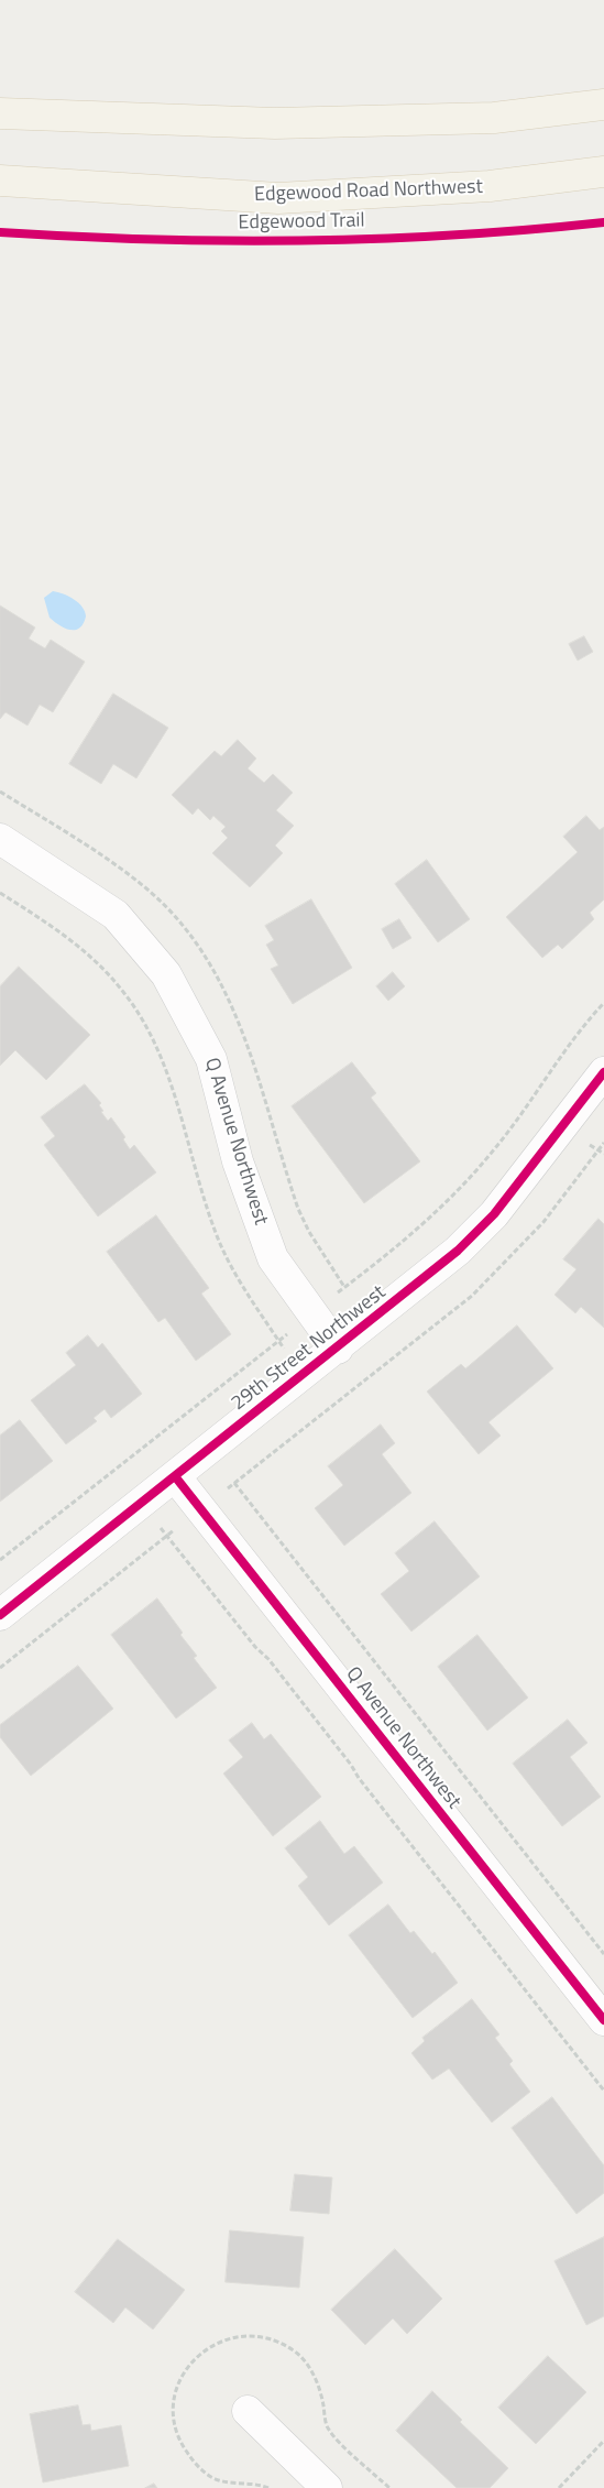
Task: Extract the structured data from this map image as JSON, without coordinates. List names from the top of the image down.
{
  "streets": {
    "main road": ["Edgewood Road Northwest"],
    "street": ["Q Avenue Northwest", "29th Street Northwest"],
    "cycle path": ["Edgewood Trail"]
  },
  "crossings": [
    ["Q Avenue Northwest", "29th Street Northwest"]
  ]
}
